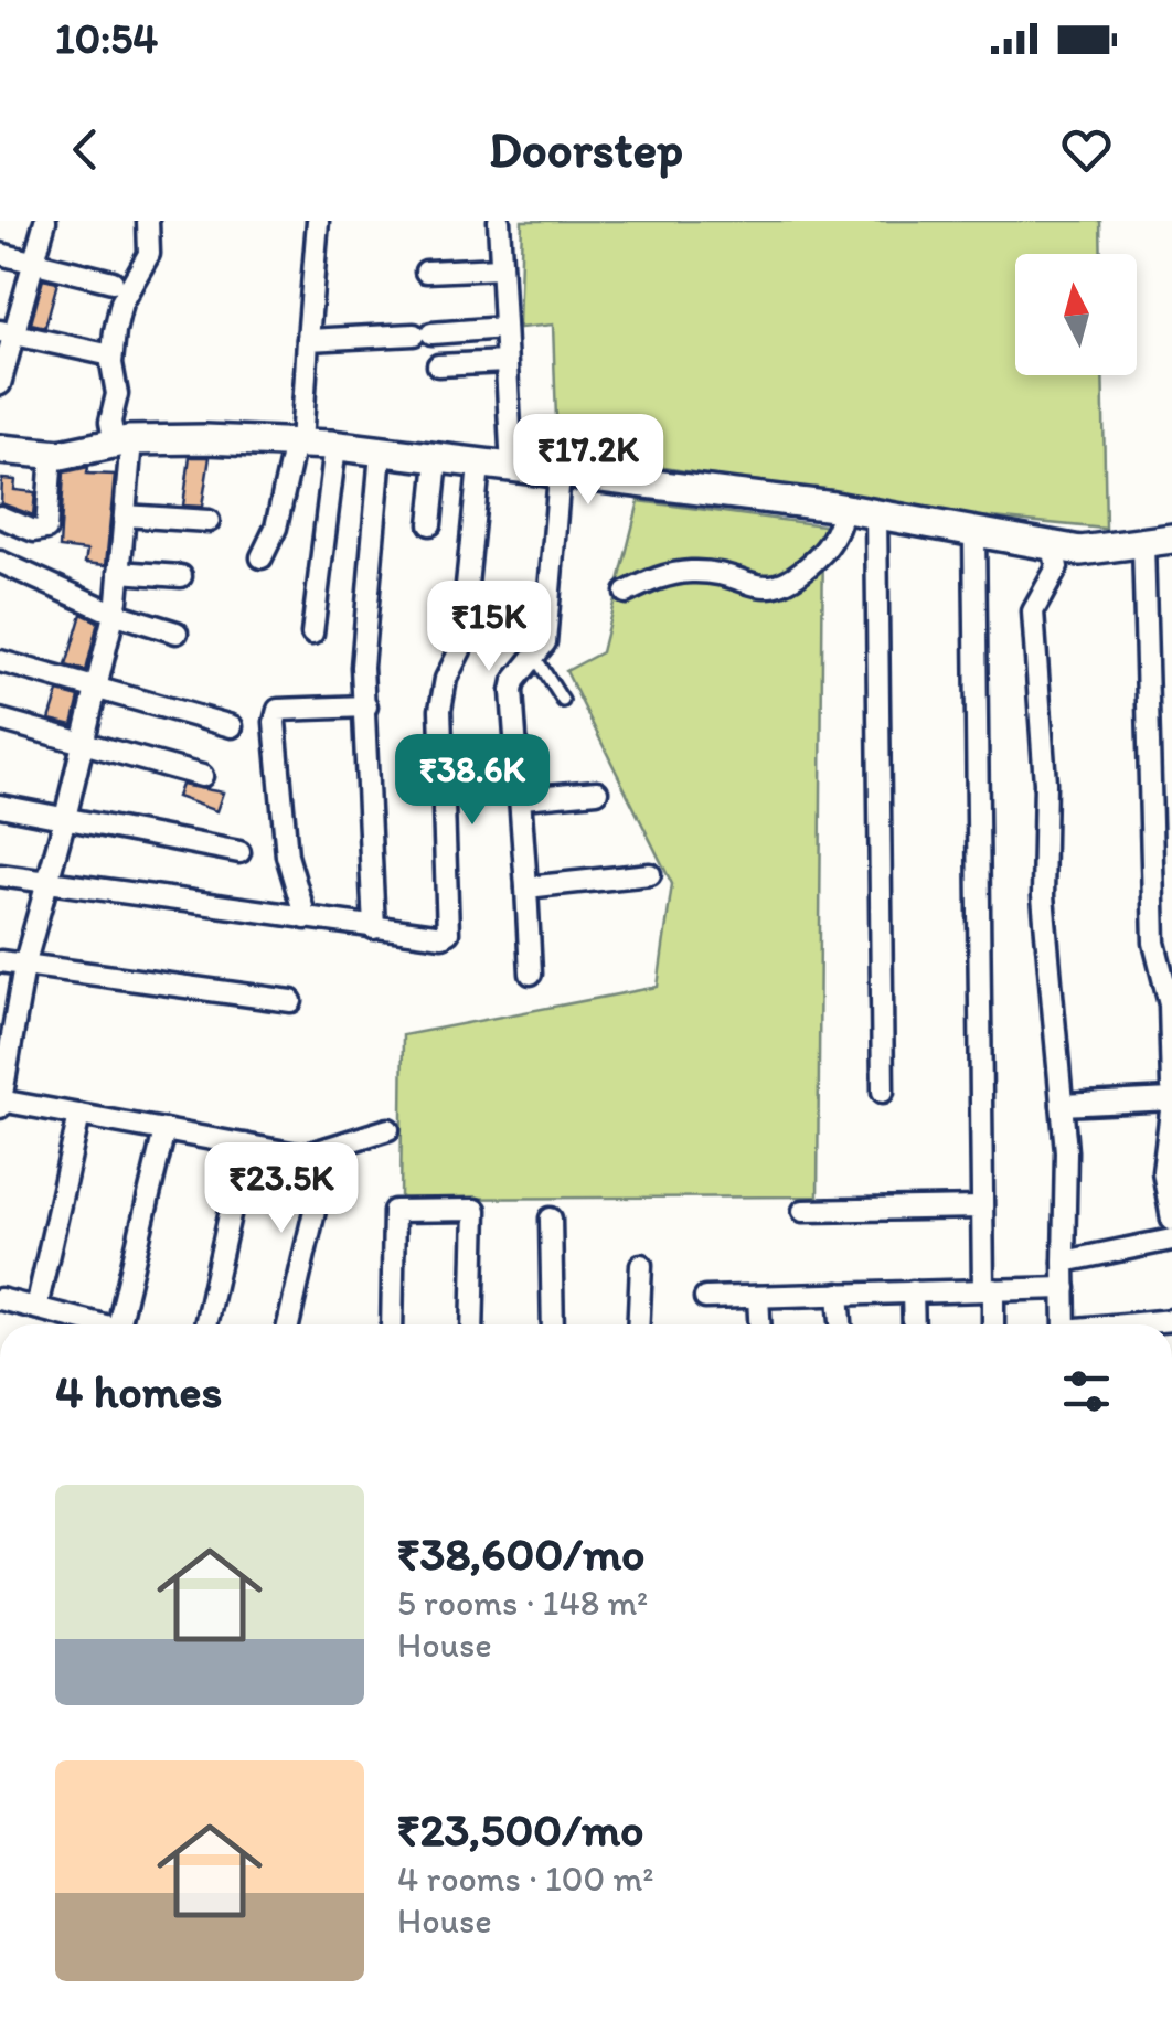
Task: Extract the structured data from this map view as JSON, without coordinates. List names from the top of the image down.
{
  "north": "top",
  "page": {
    "status": "10:54",
    "header": "Doorstep",
    "price": [
      "₹17.2K",
      "₹15K",
      "₹38.6K",
      "₹23.5K"
    ],
    "heading": "4 homes",
    "list": [
      {
        "name": "₹38,600/mo",
        "note": "5 rooms · 148 m² · House"
      },
      {
        "name": "₹23,500/mo",
        "note": "4 rooms · 100 m² · House"
      }
    ]
  }
}
